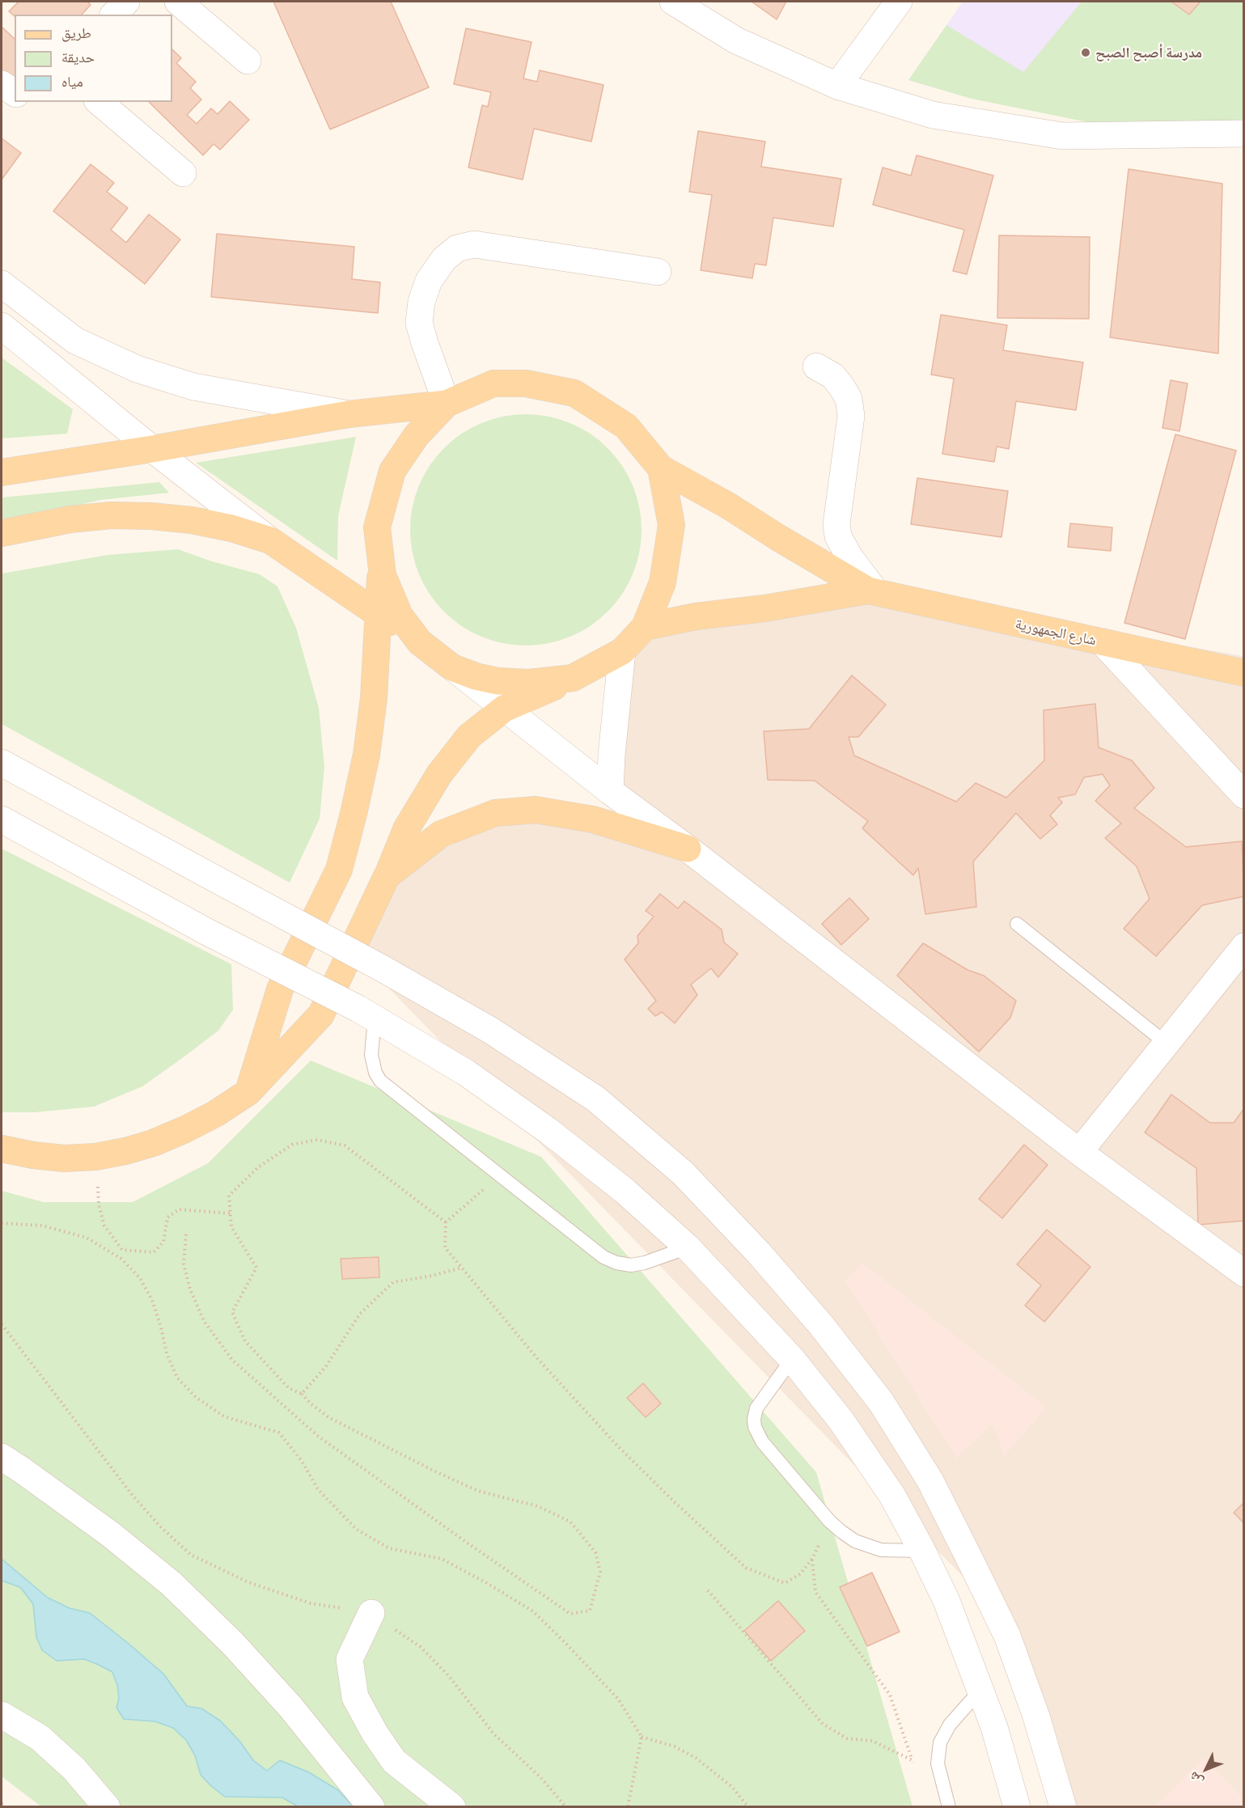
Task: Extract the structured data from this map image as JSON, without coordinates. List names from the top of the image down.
{
  "streets": {
    "main road": ["شارع الجمهورية"]
  },
  "places": ["مدرسة أصبح الصبح"],
  "legend": ["طريق", "حديقة", "مياه"],
  "north": "bottom left"
}
